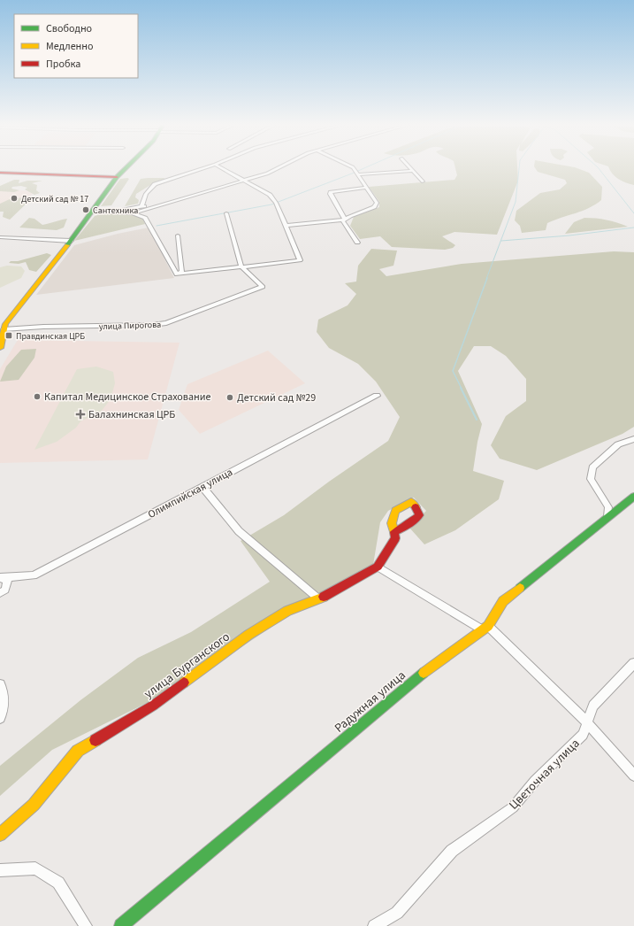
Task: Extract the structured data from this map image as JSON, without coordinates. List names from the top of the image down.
{
  "streets": {
    "street": [
      "улица Пирогова",
      "Олимпийская улица",
      "улица Бурганского",
      "Радужная улица",
      "Цветочная улица"
    ]
  },
  "places": {
    "other": [
      "Детский сад № 17",
      "Сантехника",
      "Капитал Медицинское Страхование",
      "Детский сад №29"
    ],
    "transit": ["Правдинская ЦРБ"],
    "health": ["Балахнинская ЦРБ"]
  },
  "legend": ["Свободно", "Медленно", "Пробка"]
}
